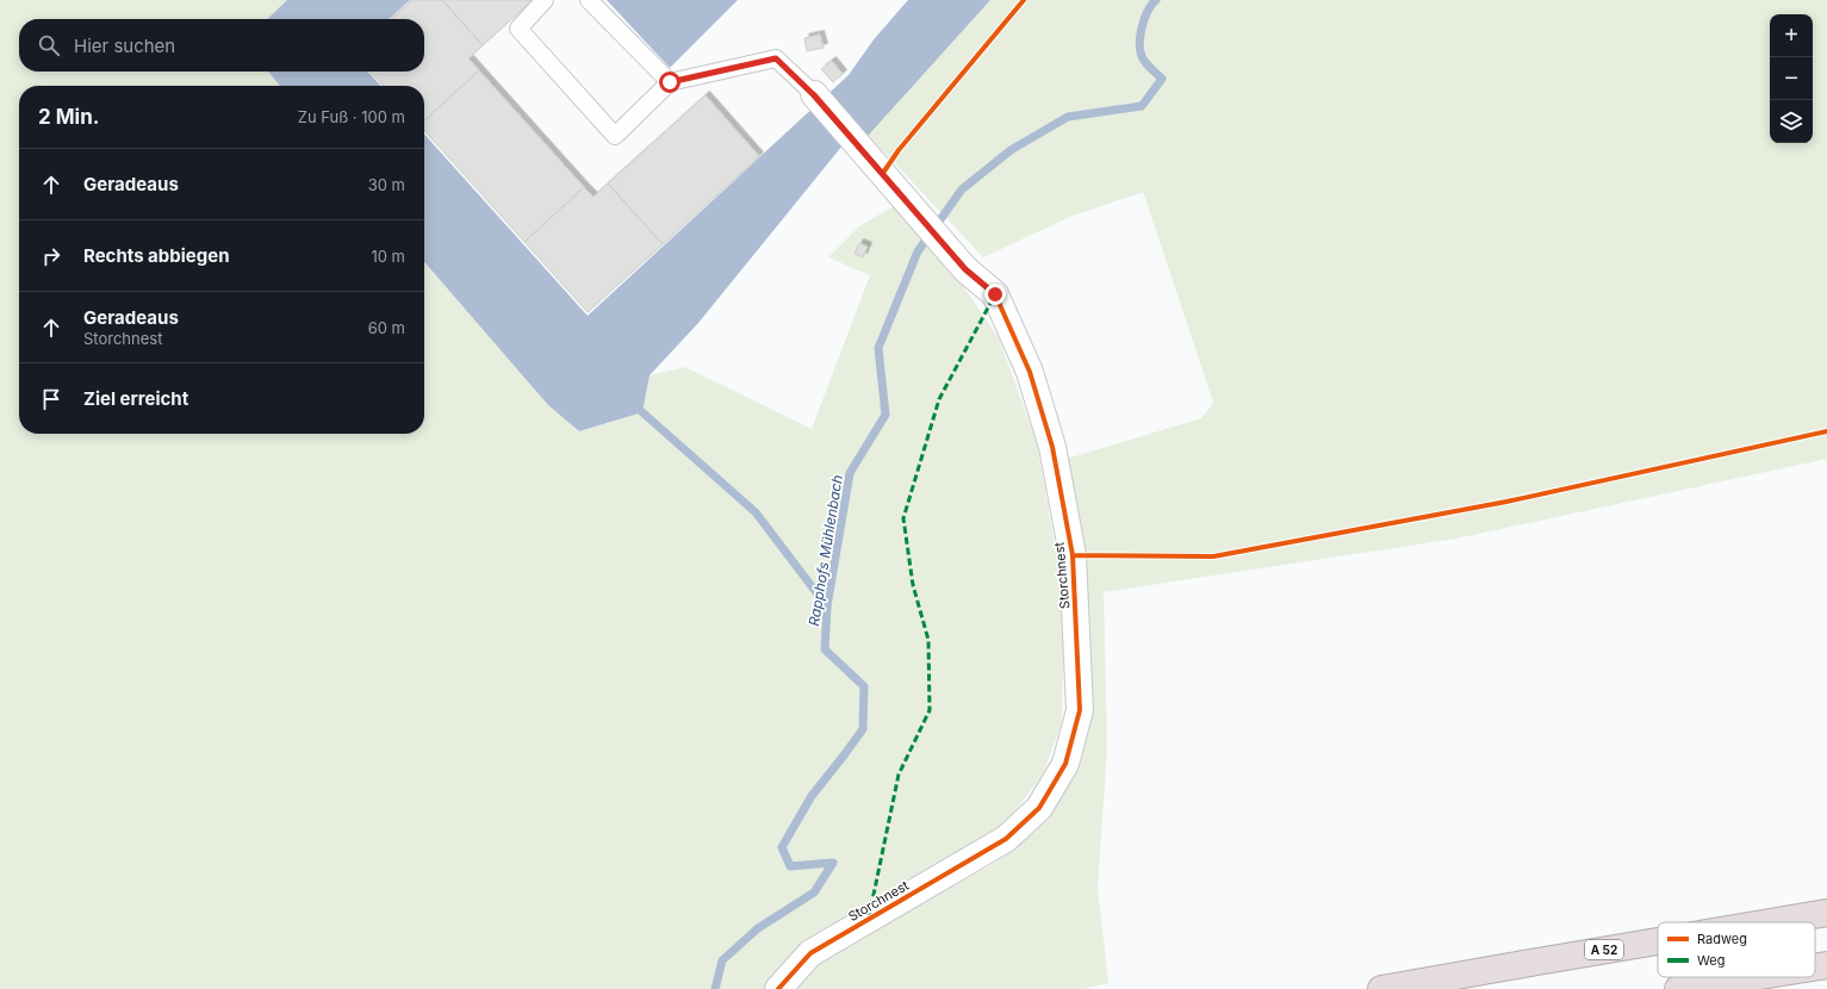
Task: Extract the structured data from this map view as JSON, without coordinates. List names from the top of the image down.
{
  "streets": {
    "highway": ["A 52"],
    "street": ["Storchnest"]
  },
  "water": ["Rapphofs Mühlenbach"],
  "legend": ["Radweg", "Weg"],
  "page": {
    "map_buttons": ["+", "−"],
    "search": "Hier suchen",
    "heading": ["2 Min.", "Zu Fuß · 100 m"],
    "list": [
      ["Geradeaus", "30 m"],
      ["Rechts abbiegen", "10 m"],
      ["Geradeaus", "Storchnest", "60 m"],
      "Ziel erreicht"
    ]
  }
}
